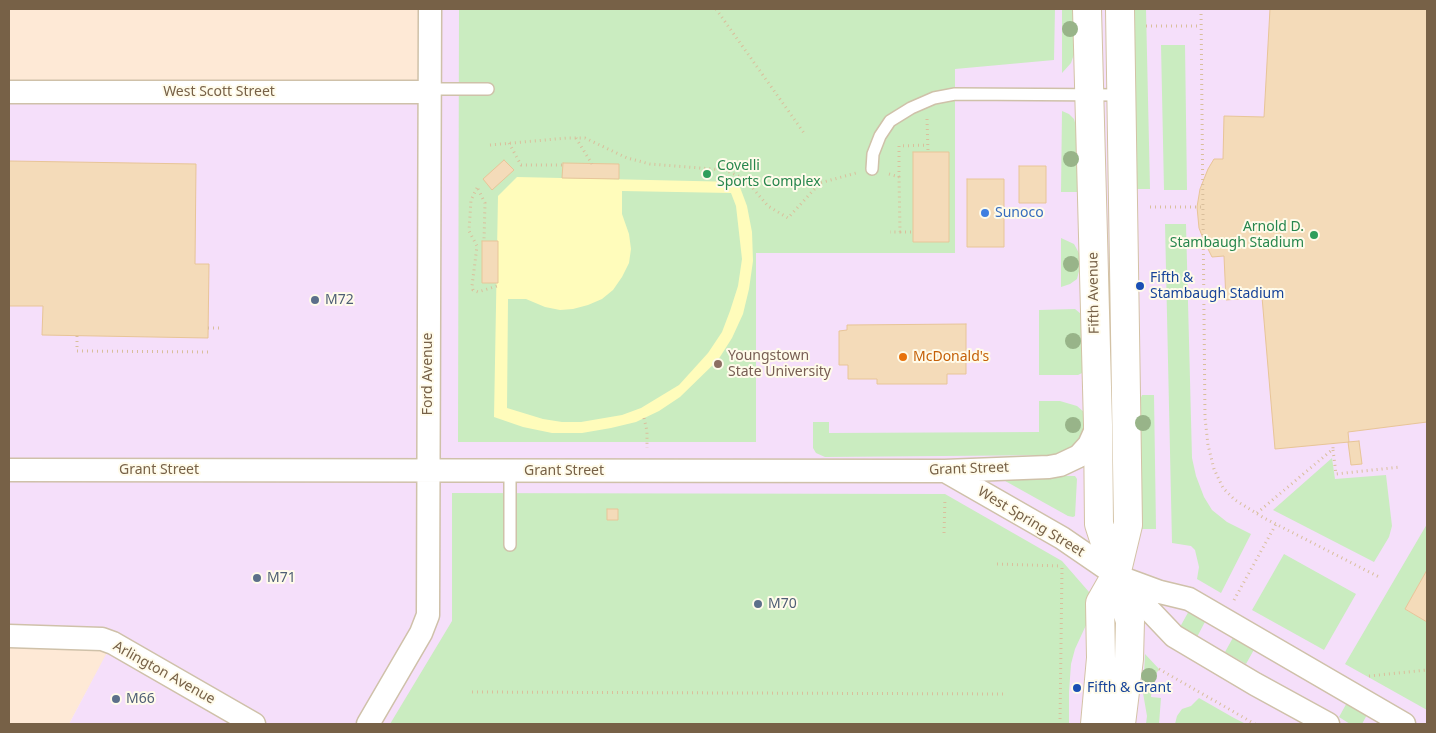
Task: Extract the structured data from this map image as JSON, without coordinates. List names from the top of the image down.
{
  "streets": {
    "main road": ["Fifth Avenue"],
    "street": [
      "West Scott Street",
      "Ford Avenue",
      "Grant Street",
      "West Spring Street",
      "Arlington Avenue"
    ]
  },
  "crossings": [
    ["West Scott Street", "Ford Avenue"],
    ["Fifth Avenue", "Grant Street"],
    ["Fifth Avenue", "West Spring Street"],
    ["Ford Avenue", "Grant Street"],
    ["Grant Street", "West Spring Street"]
  ],
  "places": [
    "Covelli Sports Complex",
    "Sunoco",
    "Arnold D. Stambaugh Stadium",
    "Fifth & Stambaugh Stadium",
    "M72",
    "McDonald's",
    "Youngstown State University",
    "M71",
    "M70",
    "Fifth & Grant",
    "M66"
  ]
}
